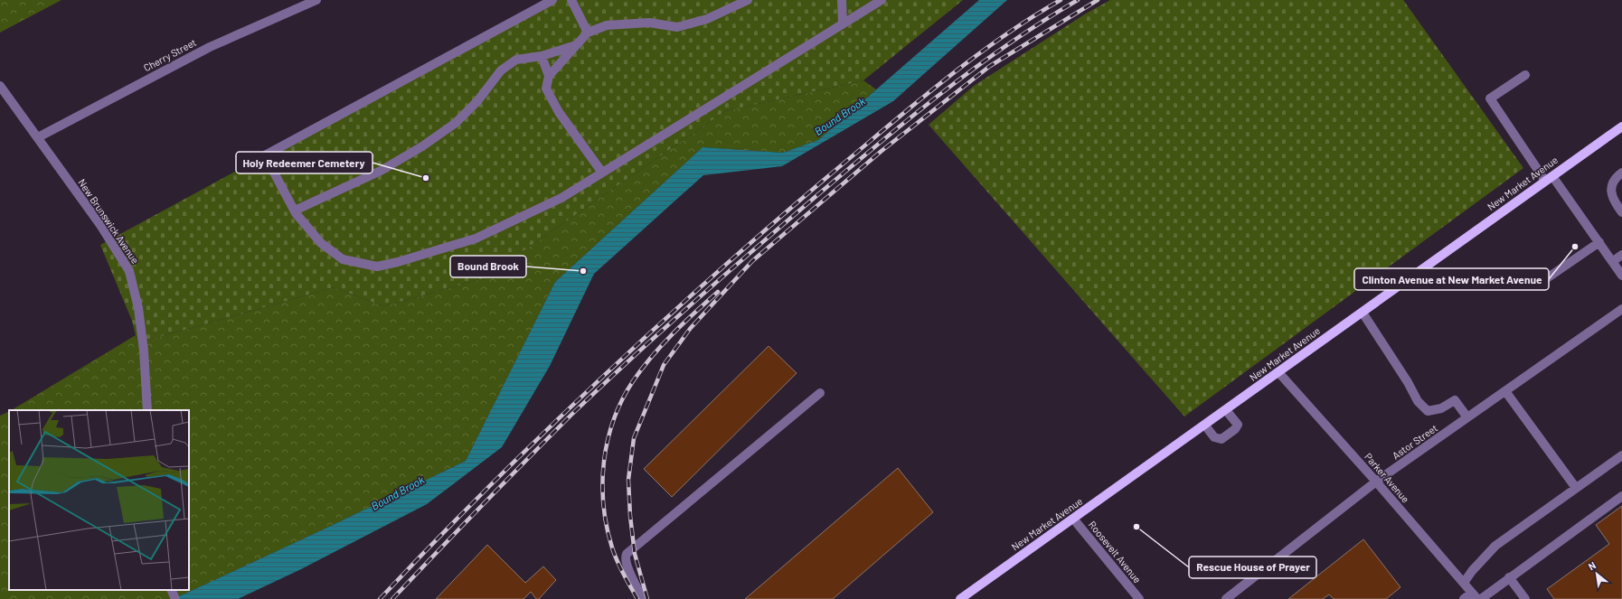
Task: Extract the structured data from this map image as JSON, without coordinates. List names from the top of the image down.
{
  "streets": {
    "main road": ["New Market Avenue"],
    "street": [
      "Cherry Street",
      "New Brunswick Avenue",
      "Astor Street",
      "Parker Avenue",
      "Roosevelt Avenue"
    ]
  },
  "crossings": [
    ["Cherry Street", "New Brunswick Avenue"],
    ["New Market Avenue", "Parker Avenue"],
    ["New Market Avenue", "Roosevelt Avenue"],
    ["Astor Street", "Parker Avenue"]
  ],
  "water": ["Bound Brook"],
  "places": [
    "Holy Redeemer Cemetery",
    "Clinton Avenue at New Market Avenue",
    "Bound Brook",
    "Rescue House of Prayer"
  ],
  "north": "top left"
}
